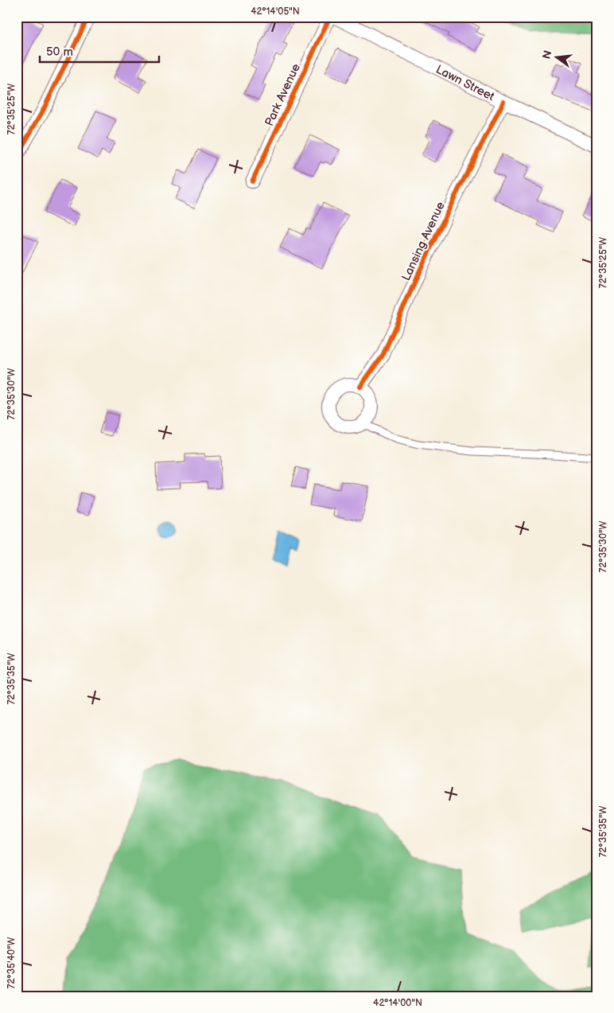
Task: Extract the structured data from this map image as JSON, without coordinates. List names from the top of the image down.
{
  "streets": {
    "street": ["Lawn Street", "Park Avenue", "Lansing Avenue"]
  },
  "crossings": [
    ["Lawn Street", "Lansing Avenue"]
  ],
  "scale_bar": "50 m",
  "north": "left",
  "coordinates": [
    "42°14'05\"N",
    "72°35'25\"W",
    "72°35'30\"W",
    "72°35'35\"W",
    "72°35'40\"W",
    "42°14'00\"N"
  ]
}
